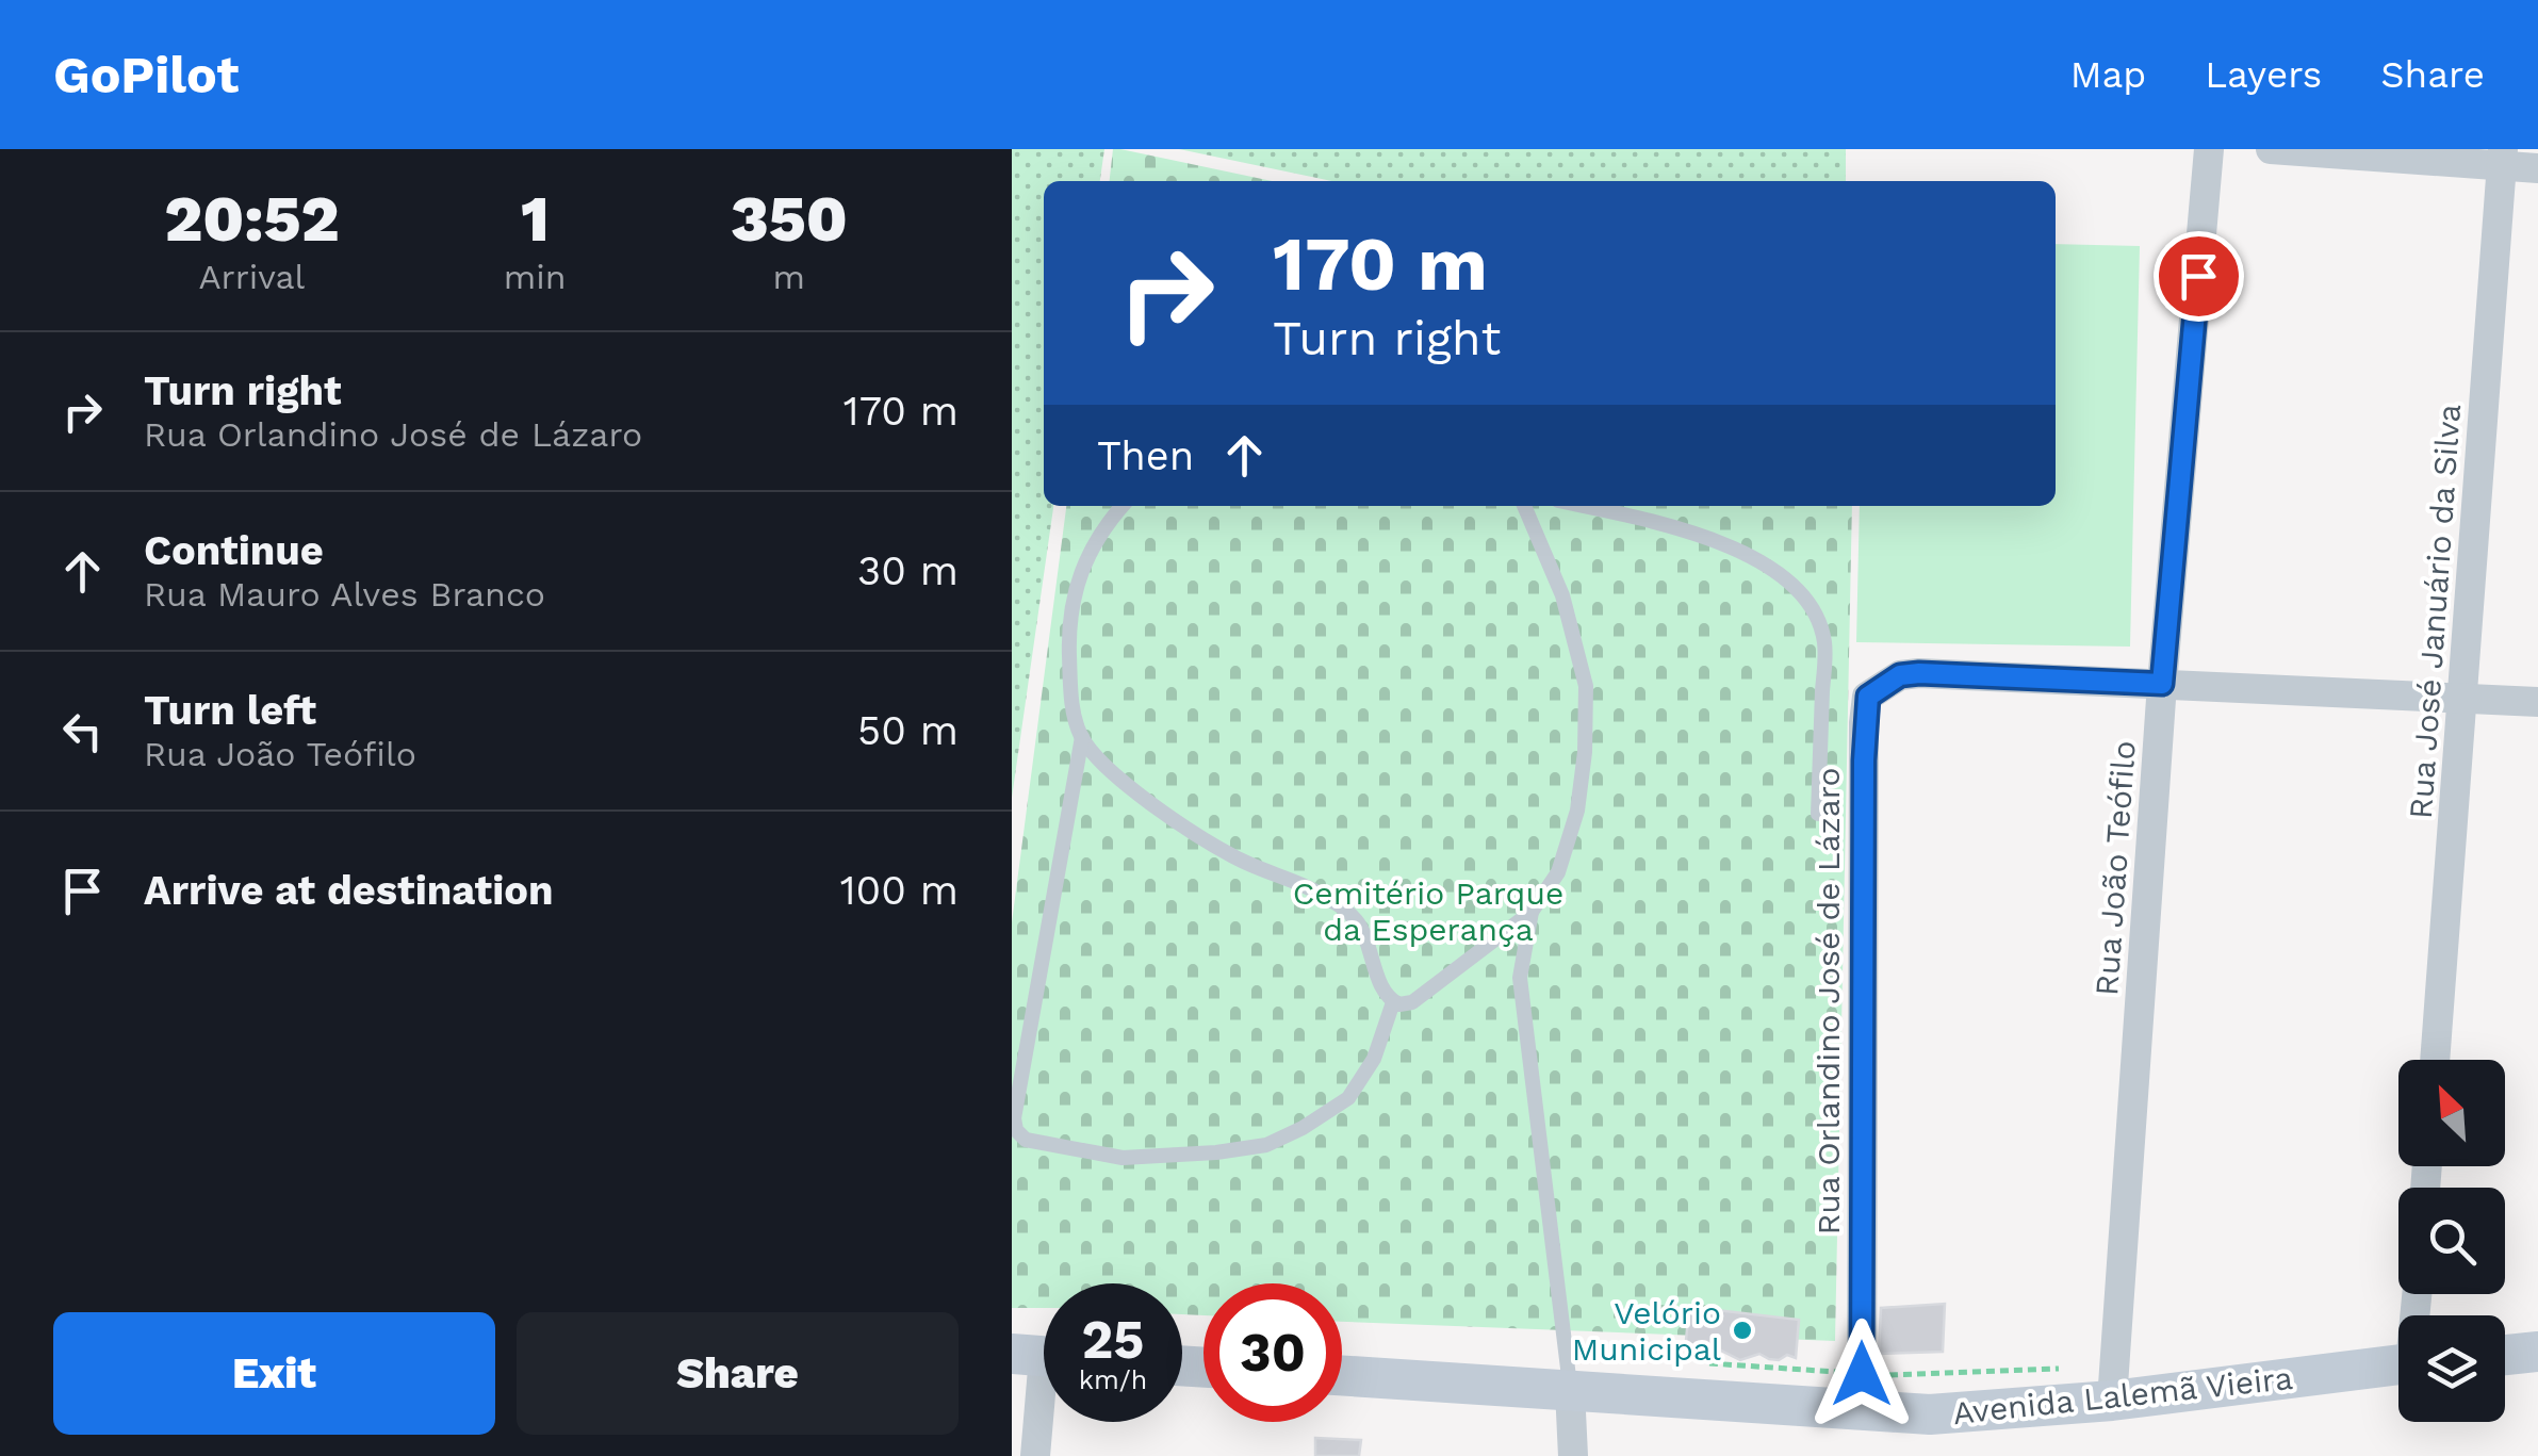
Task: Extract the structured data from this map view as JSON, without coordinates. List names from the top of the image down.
{
  "streets": {
    "main road": ["Avenida Lalemã Vieira"],
    "street": ["Rua José Januário da Silva", "Rua João Teófilo", "Rua Orlandino José de Lázaro"]
  },
  "crossings": [
    ["Rua João Teófilo", "Rua Orlandino José de Lázaro"],
    ["Rua João Teófilo", "Avenida Lalemã Vieira"],
    ["Rua Orlandino José de Lázaro", "Avenida Lalemã Vieira"]
  ],
  "parks": ["Cemitério Parque da Esperança"],
  "places": ["Velório Municipal"],
  "north": "top left",
  "page": {
    "header": "GoPilot",
    "nav": ["Map", "Layers", "Share"],
    "eta": [
      "20:52",
      "Arrival",
      "1",
      "min",
      "350",
      "m"
    ],
    "turn": ["170 m", "Turn right"],
    "list": [
      {
        "name": "Turn right",
        "note": "Rua Orlandino José de Lázaro",
        "value": "170 m"
      },
      {
        "name": "Continue",
        "note": "Rua Mauro Alves Branco",
        "value": "30 m"
      },
      {
        "name": "Turn left",
        "note": "Rua João Teófilo",
        "value": "50 m"
      },
      {
        "name": "Arrive at destination",
        "value": "100 m"
      }
    ],
    "then": "Then",
    "speed": "25 km/h",
    "limit": "30",
    "buttons": ["Exit", "Share"]
  }
}
